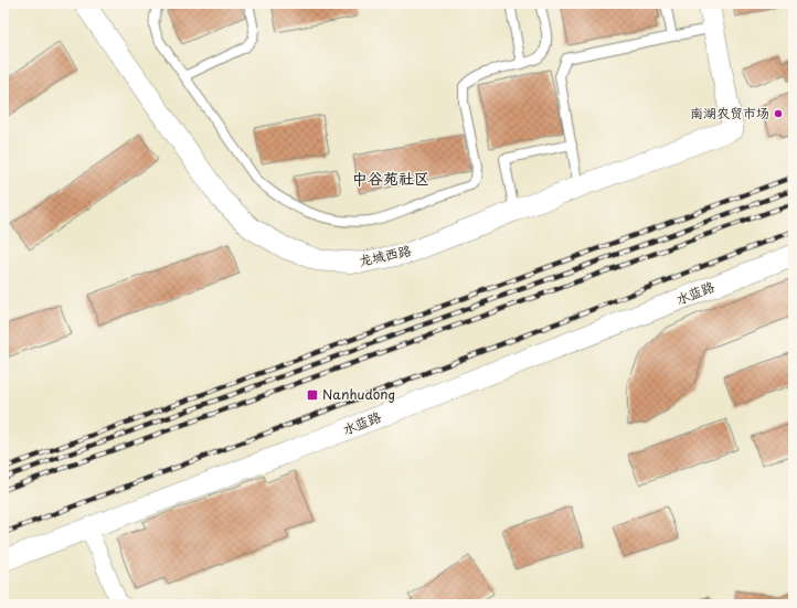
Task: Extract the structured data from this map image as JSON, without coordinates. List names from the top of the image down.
{
  "streets": {
    "street": ["龙城西路", "水蓝路"]
  },
  "districts": ["中谷苑社区"],
  "places": {
    "other": ["南湖农贸市场"],
    "transit": ["Nanhudong"]
  }
}
